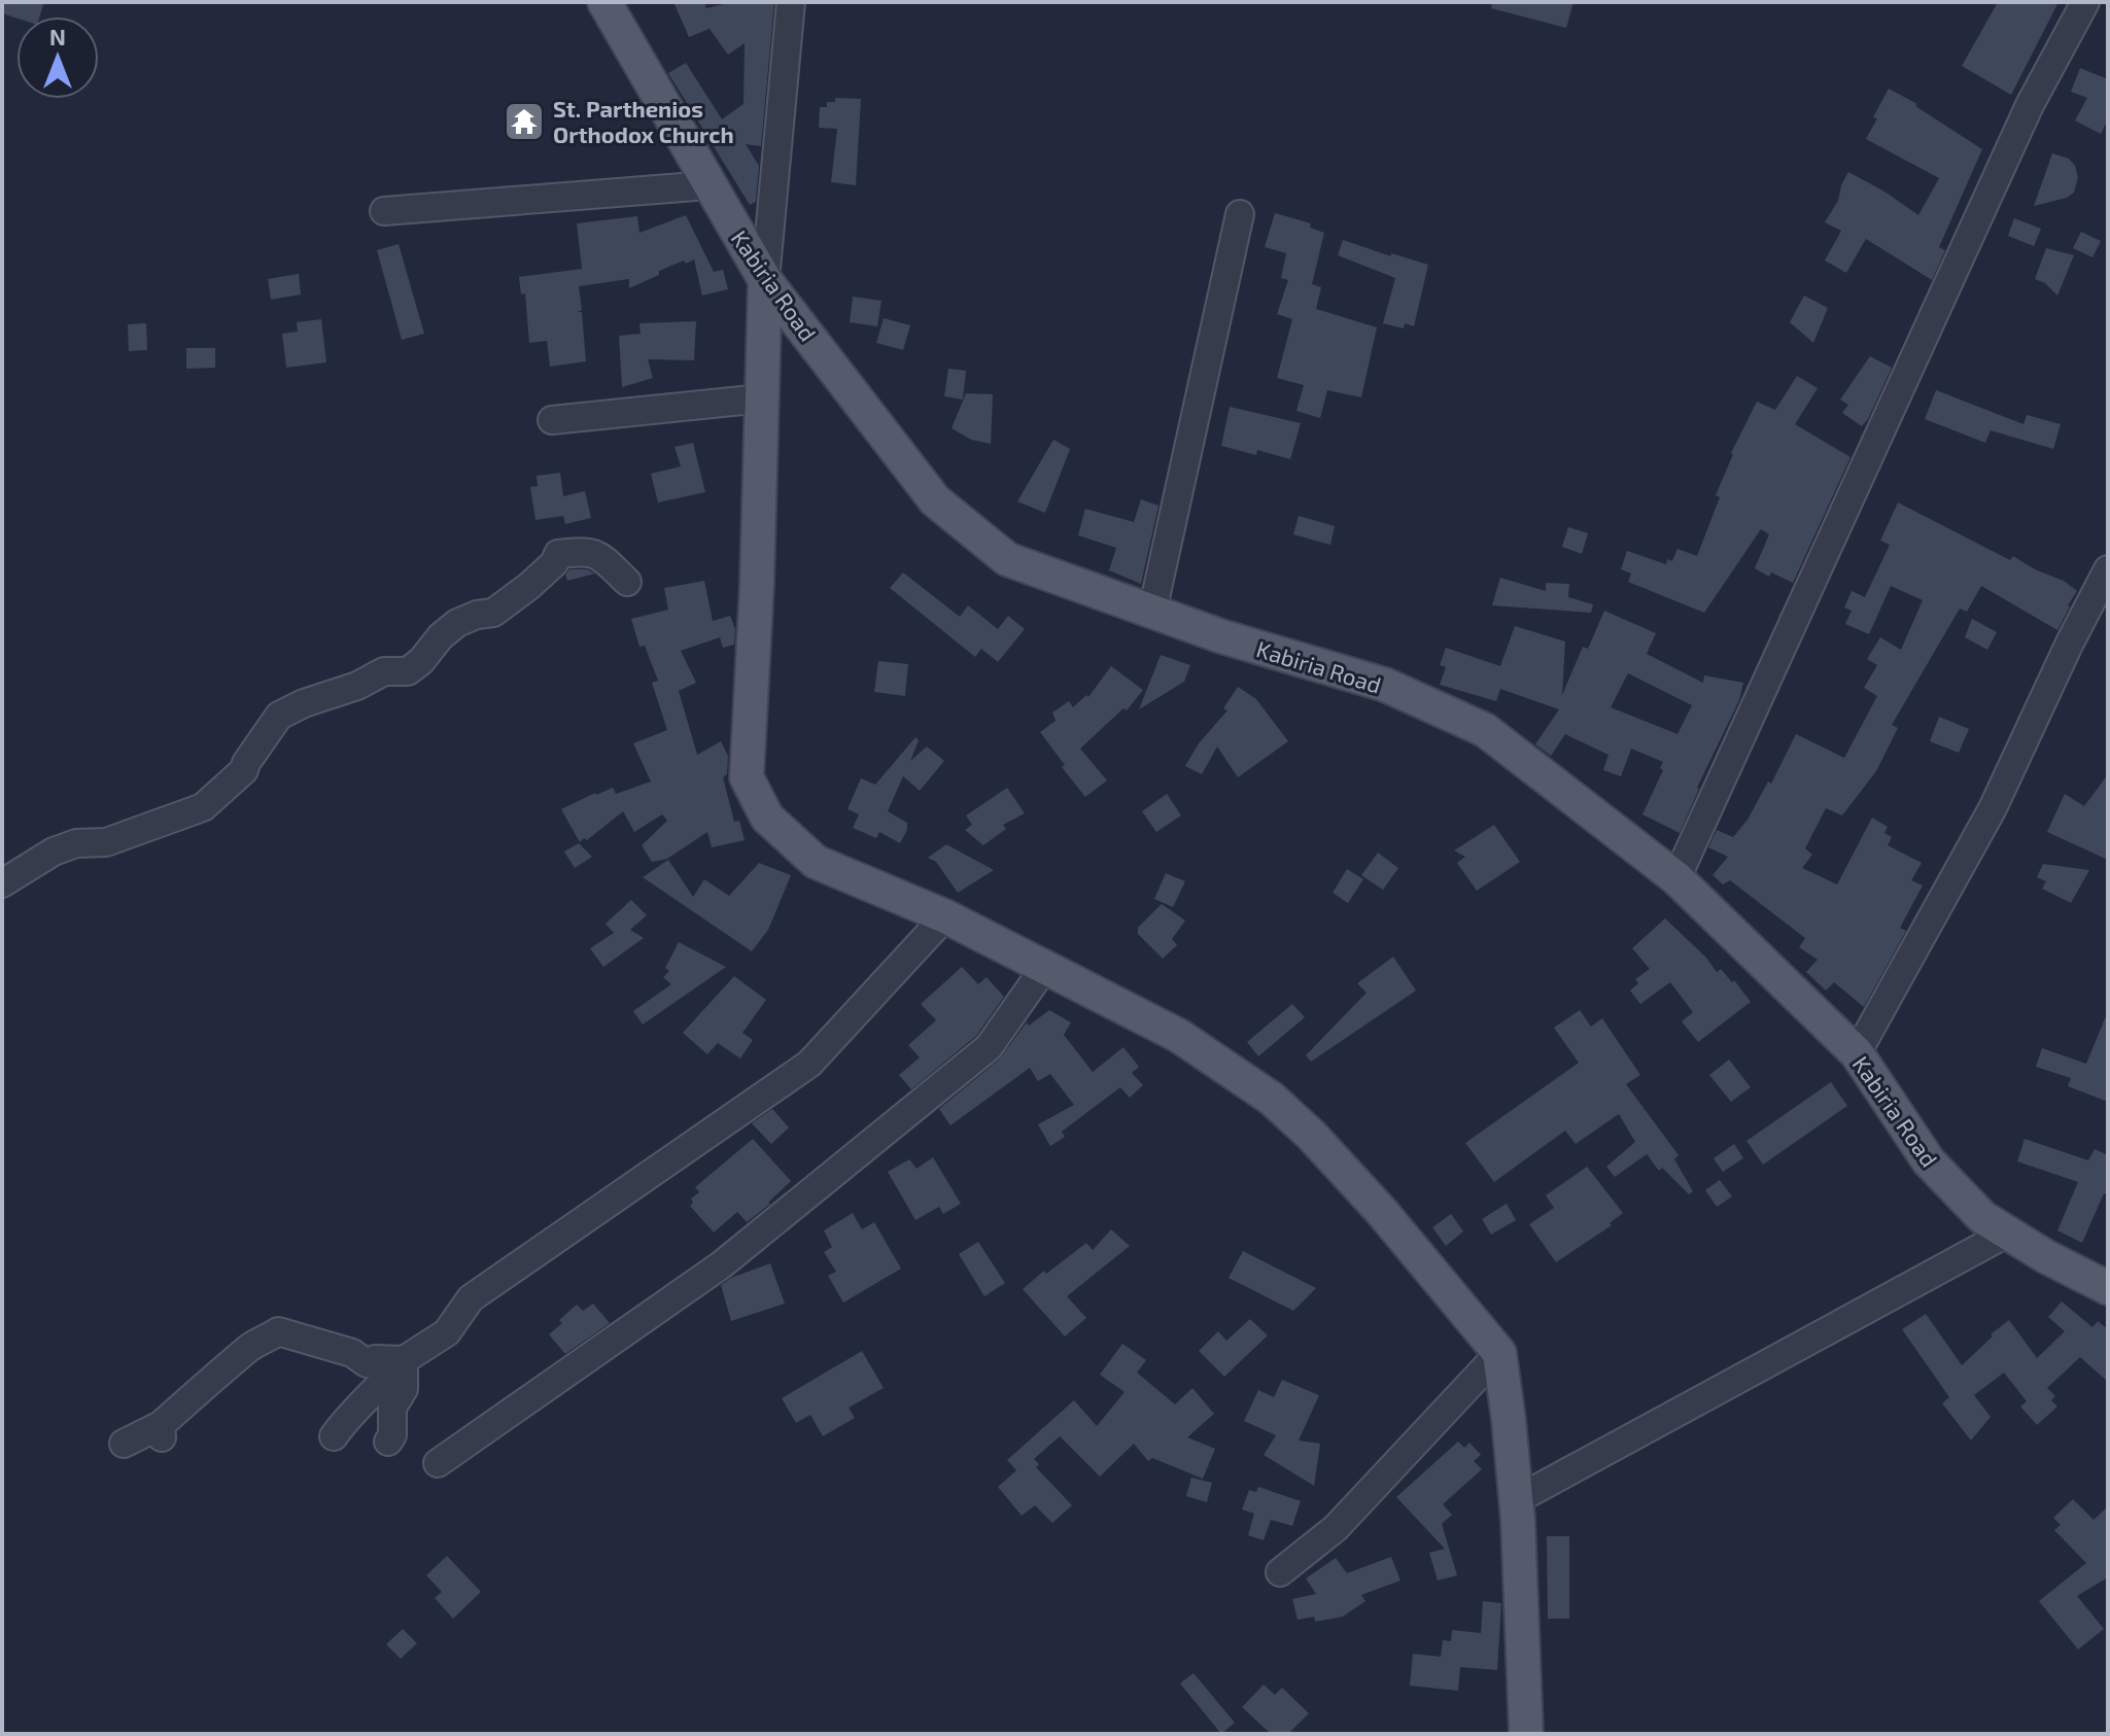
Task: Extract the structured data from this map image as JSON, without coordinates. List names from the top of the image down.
{
  "streets": {
    "main road": ["Kabiria Road"]
  },
  "places": {
    "temple": ["St. Parthenios Orthodox Church"]
  },
  "north": "top"
}
